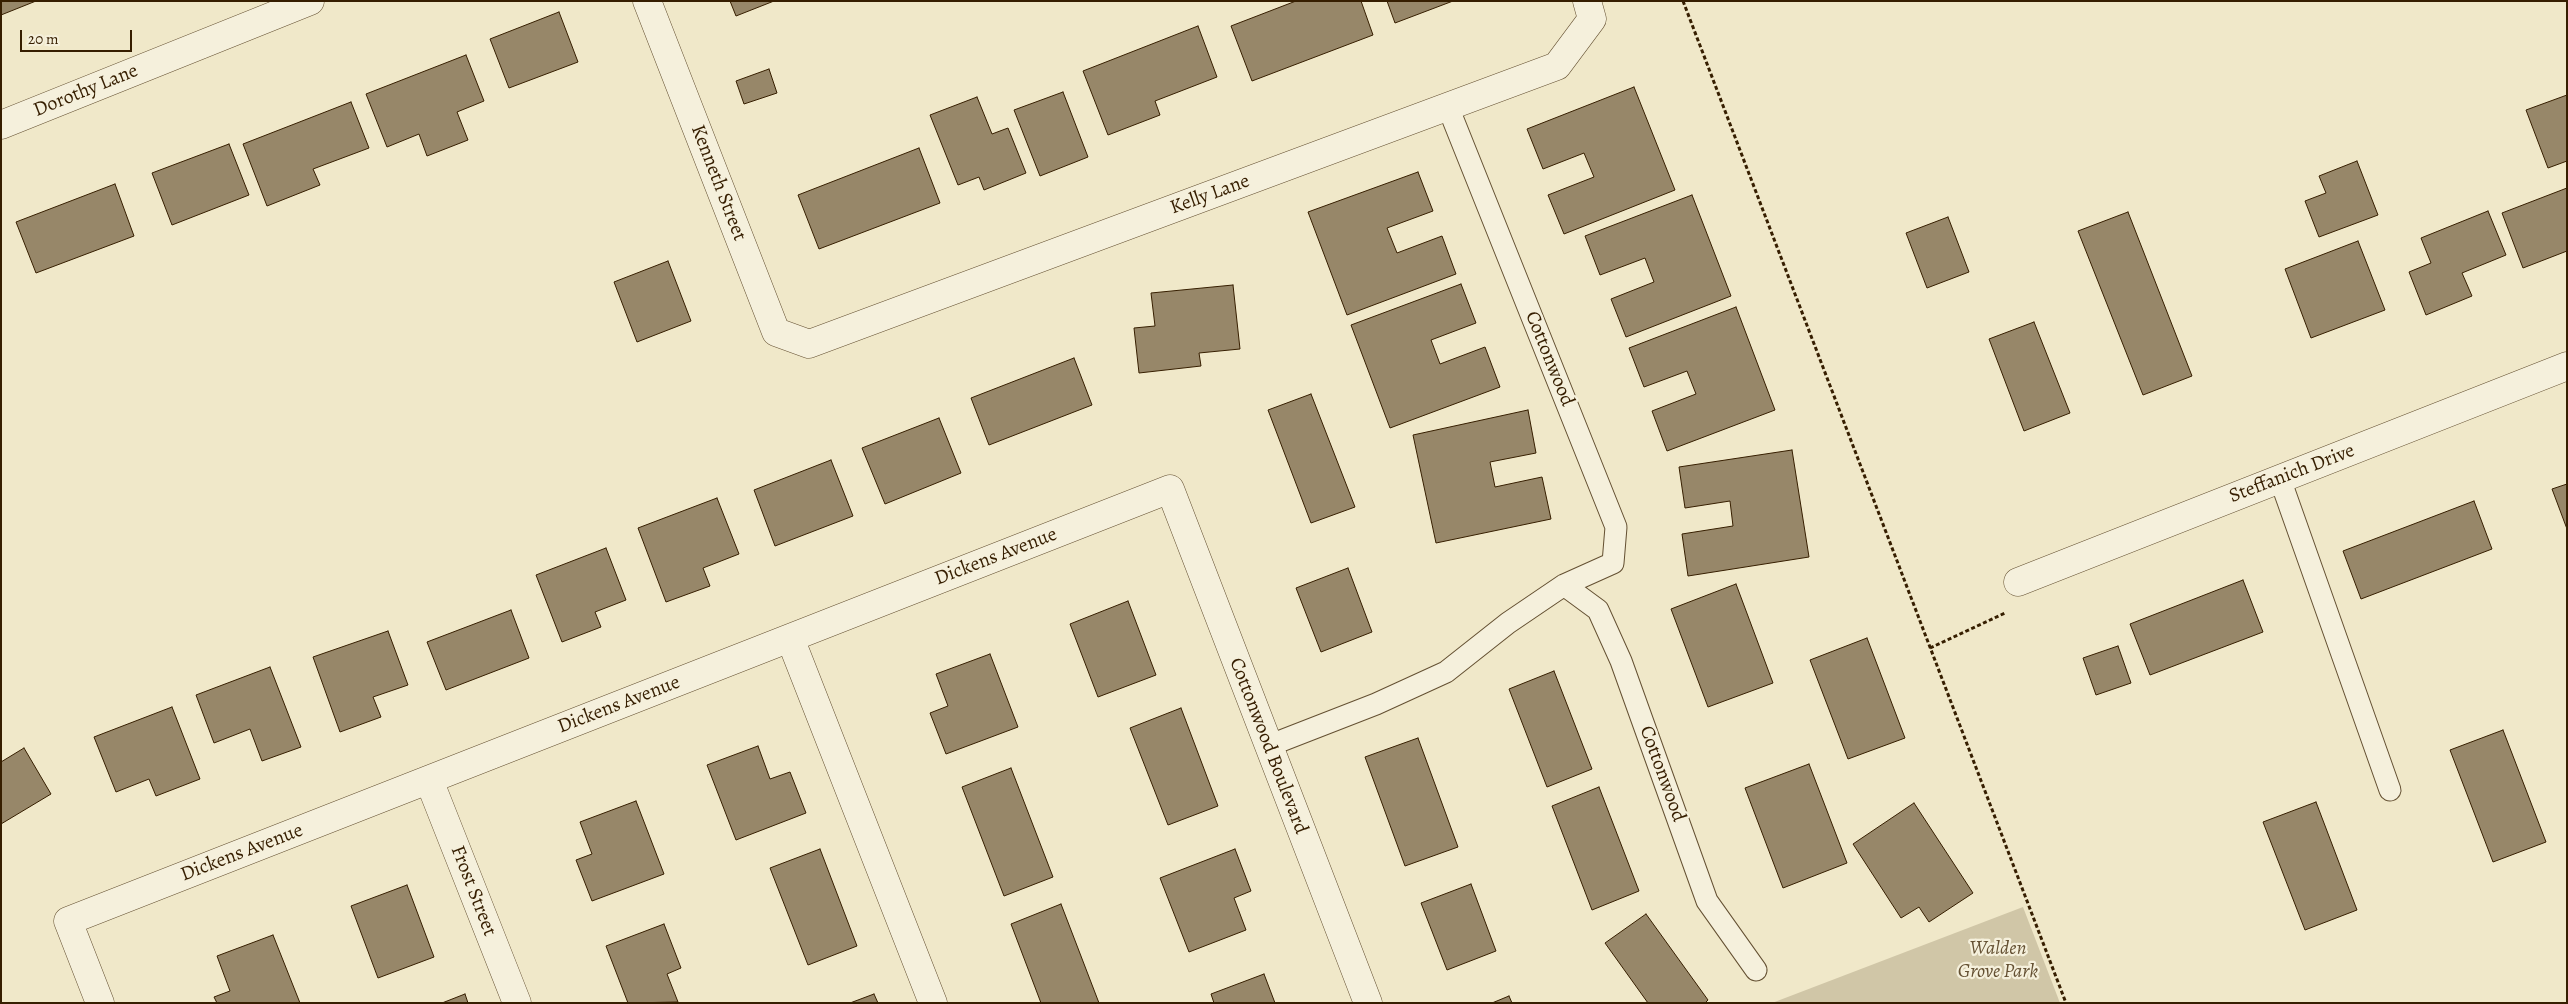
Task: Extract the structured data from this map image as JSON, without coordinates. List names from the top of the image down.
{
  "streets": {
    "street": [
      "Dorothy Lane",
      "Kenneth Street",
      "Kelly Lane",
      "Steffanich Drive",
      "Dickens Avenue",
      "Cottonwood Boulevard",
      "Frost Street"
    ],
    "lane": ["Cottonwood"]
  },
  "crossings": [
    ["Kenneth Street", "Kelly Lane"],
    ["Kelly Lane", "Cottonwood"],
    ["Cottonwood", "Cottonwood Boulevard"],
    ["Dickens Avenue", "Cottonwood Boulevard"],
    ["Dickens Avenue", "Frost Street"]
  ],
  "parks": ["Walden Grove Park"],
  "scale_bar": "20 m"
}
